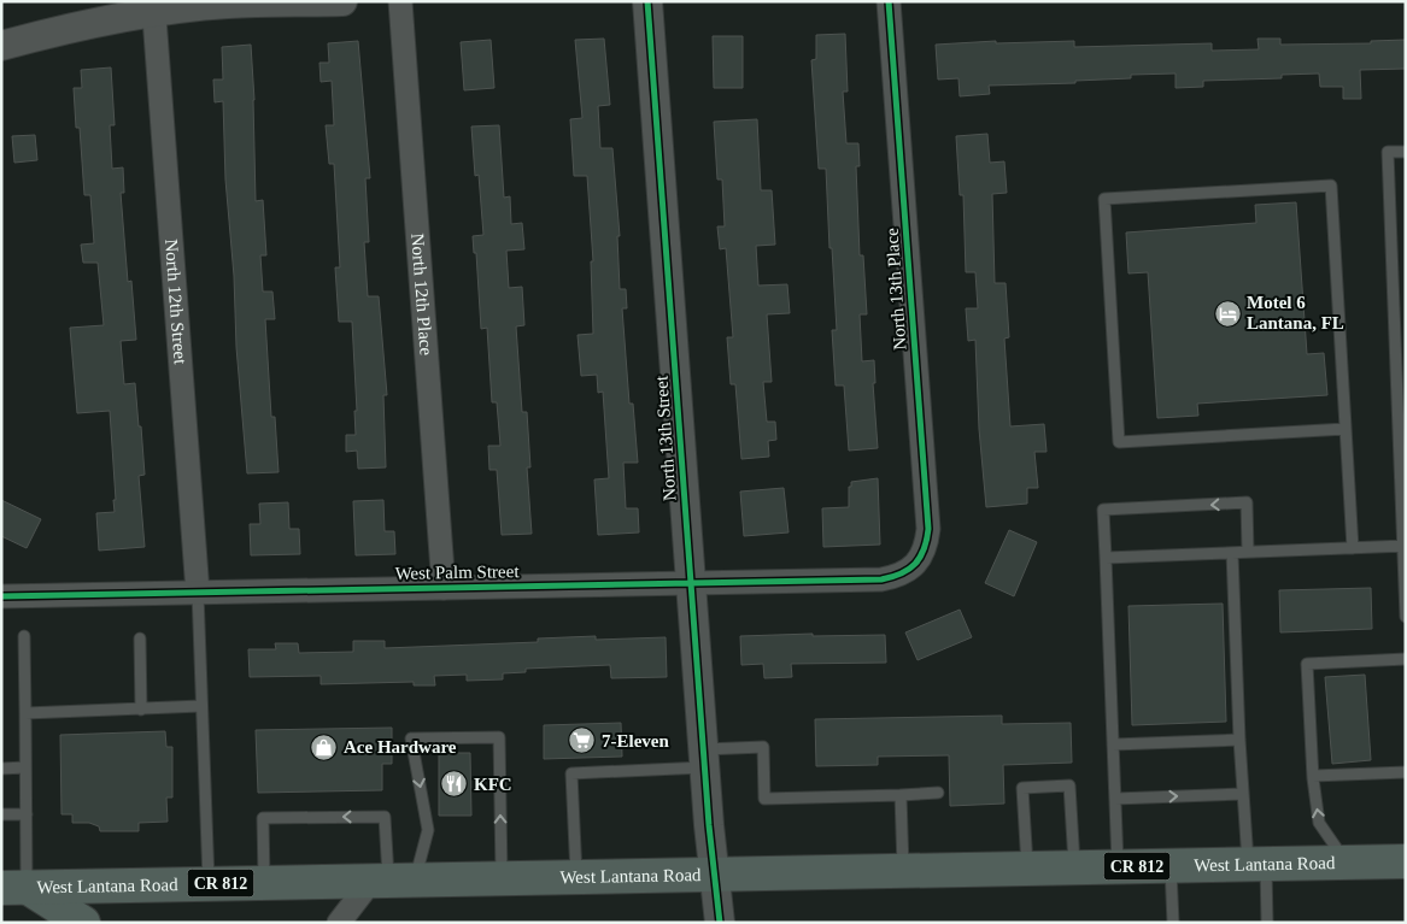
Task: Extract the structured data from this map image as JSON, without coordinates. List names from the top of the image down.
{
  "streets": {
    "main road": ["West Lantana Road", "CR 812"],
    "street": [
      "North 13th Place",
      "North 12th Place",
      "North 12th Street",
      "North 13th Street",
      "West Palm Street"
    ]
  },
  "crossings": [
    ["North 13th Place", "West Palm Street"],
    ["North 12th Place", "West Palm Street"],
    ["North 12th Street", "West Palm Street"],
    ["North 13th Street", "West Palm Street"],
    ["North 13th Street", "West Lantana Road"]
  ],
  "places": {
    "hotel": ["Motel 6 Lantana, FL"],
    "supermarket": ["7-Eleven"],
    "shop": ["Ace Hardware"],
    "restaurant": ["KFC"]
  }
}
